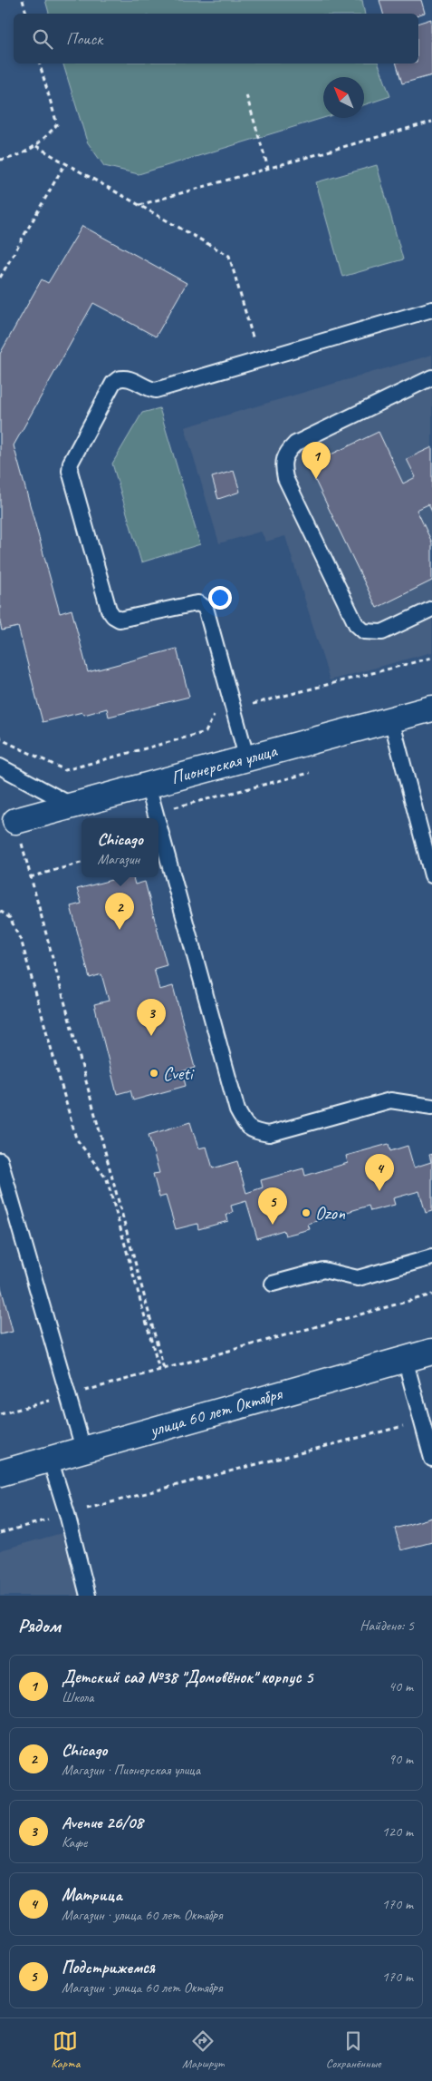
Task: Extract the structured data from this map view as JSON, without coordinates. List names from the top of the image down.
{
  "streets": {
    "main road": ["Пионерская улица", "улица 60 лет Октября"]
  },
  "places": ["Cveti", "Ozon"],
  "north": "top left",
  "page": {
    "search": "Поиск",
    "pins": [
      "1",
      "2",
      "3",
      "4",
      "5"
    ],
    "popup": ["Chicago", "Магазин"],
    "heading": ["Рядом", "Найдено: 5"],
    "list": [
      {
        "mark": "1",
        "name": "Детский сад №38 \"Домовёнок\" корпус 5",
        "note": "Школа",
        "value": "40 m"
      },
      {
        "mark": "2",
        "name": "Chicago",
        "note": "Магазин · Пионерская улица",
        "value": "90 m"
      },
      {
        "mark": "3",
        "name": "Avenue 26/08",
        "note": "Кафе",
        "value": "120 m"
      },
      {
        "mark": "4",
        "name": "Матрица",
        "note": "Магазин · улица 60 лет Октября",
        "value": "170 m"
      },
      {
        "mark": "5",
        "name": "Подстрижемся",
        "note": "Магазин · улица 60 лет Октября",
        "value": "170 m"
      }
    ],
    "nav": ["Карта", "Маршрут", "Сохранённые"]
  }
}
